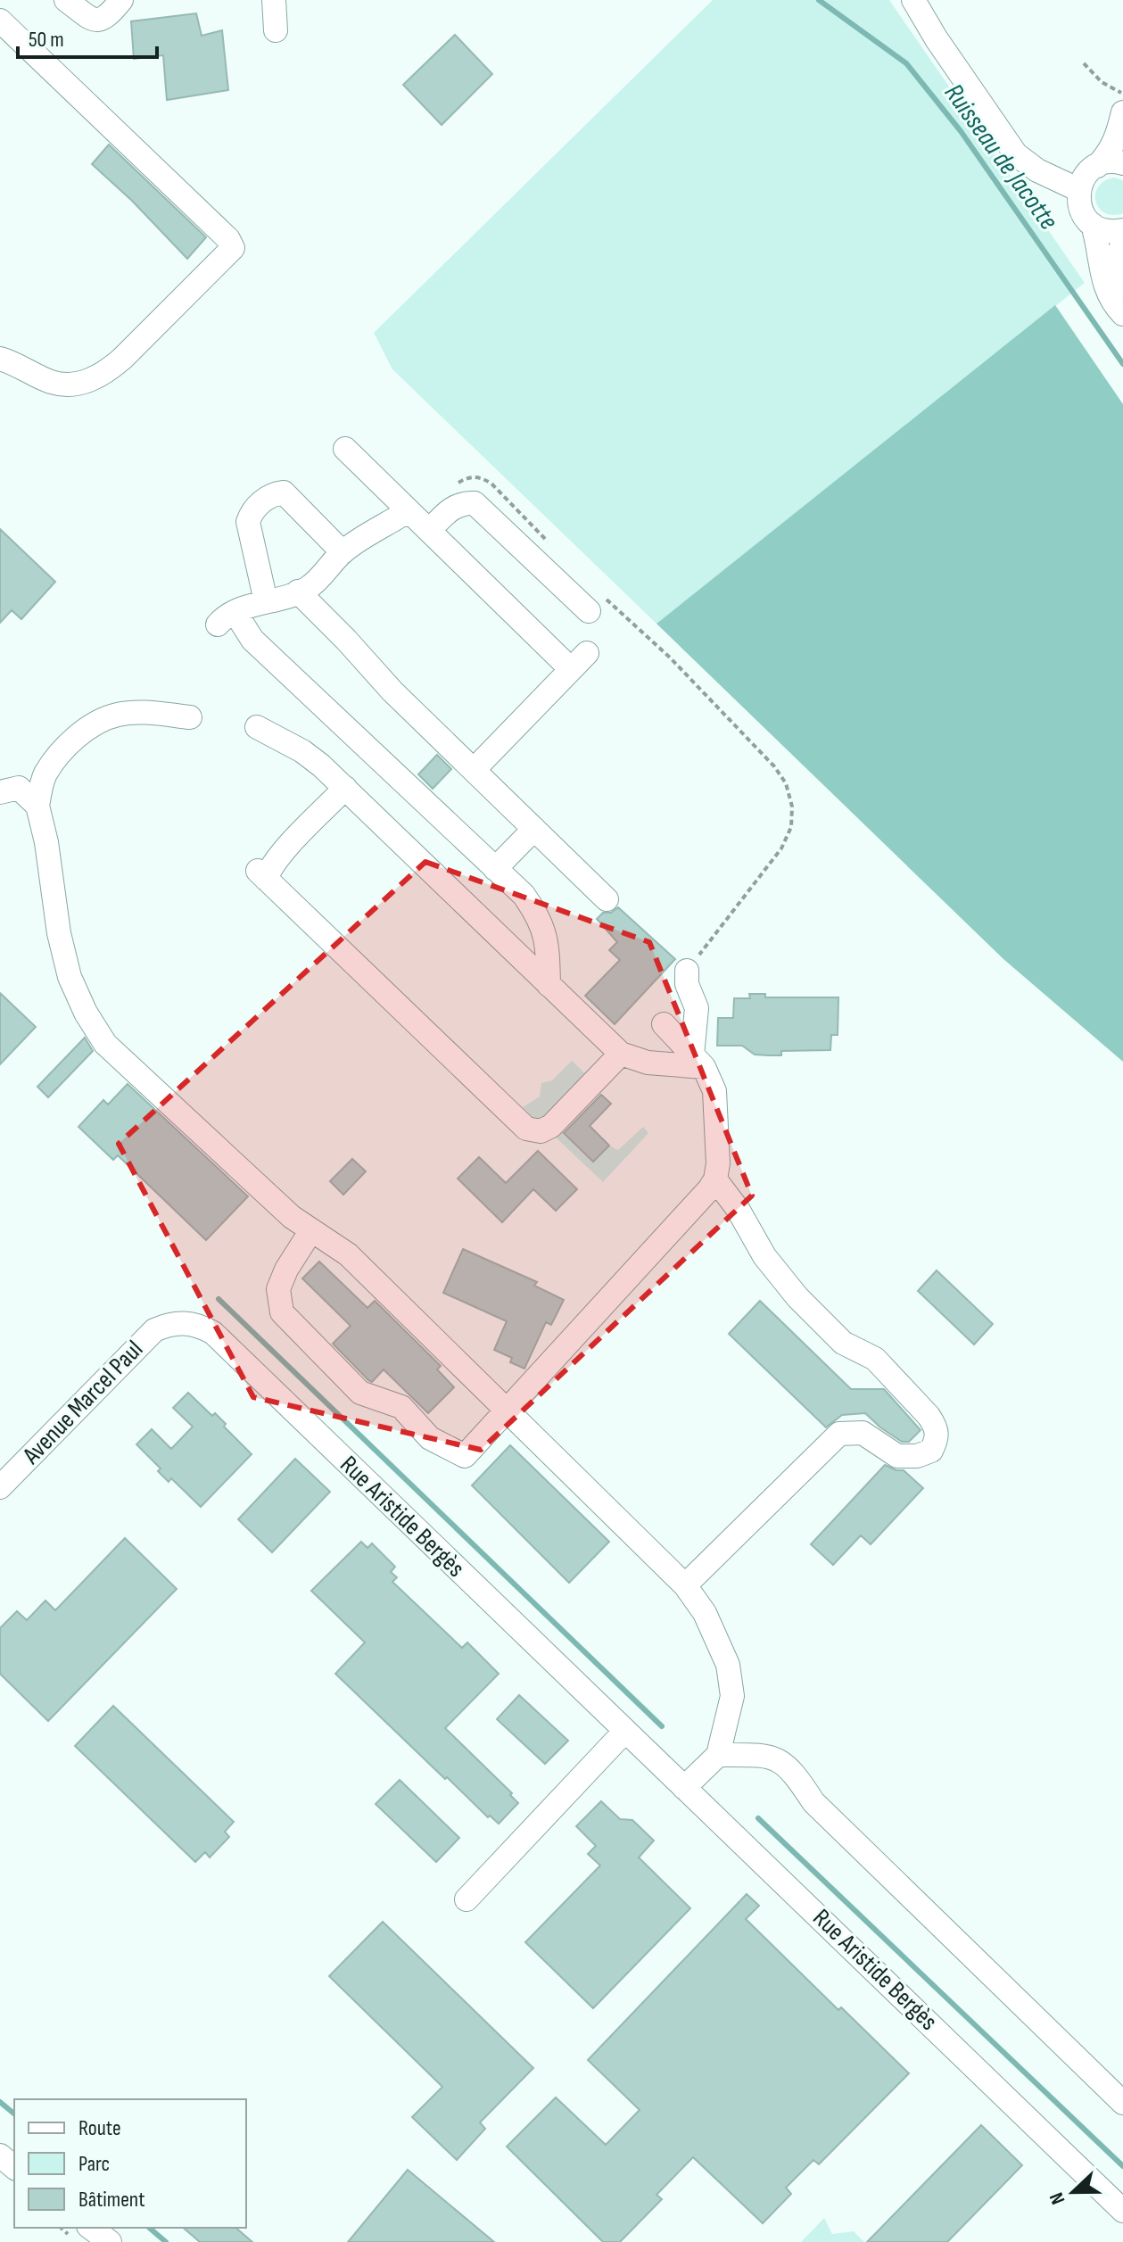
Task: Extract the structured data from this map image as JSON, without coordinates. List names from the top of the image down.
{
  "streets": {
    "street": ["Avenue Marcel Paul", "Rue Aristide Bergès"]
  },
  "crossings": [
    ["Avenue Marcel Paul", "Rue Aristide Bergès"]
  ],
  "water": ["Ruisseau de Jacotte"],
  "legend": ["Route", "Parc", "Bâtiment"],
  "scale_bar": "50 m",
  "north": "left"
}
